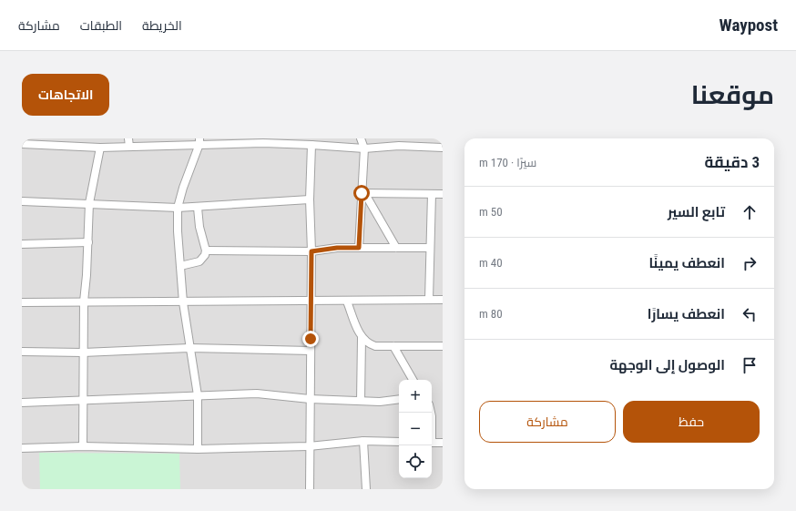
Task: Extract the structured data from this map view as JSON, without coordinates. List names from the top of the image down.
{
  "page": {
    "header": "Waypost",
    "nav": ["الخريطة", "الطبقات", "مشاركة"],
    "title": "موقعنا",
    "buttons": [
      "الاتجاهات",
      ["حفظ", "مشاركة"]
    ],
    "heading": ["3 دقيقة", "سيرًا · 170 m"],
    "list": [
      ["تابع السير", "50 m"],
      ["انعطف يمينًا", "40 m"],
      ["انعطف يسارًا", "80 m"],
      "الوصول إلى الوجهة"
    ],
    "map_buttons": ["+", "−"]
  }
}
